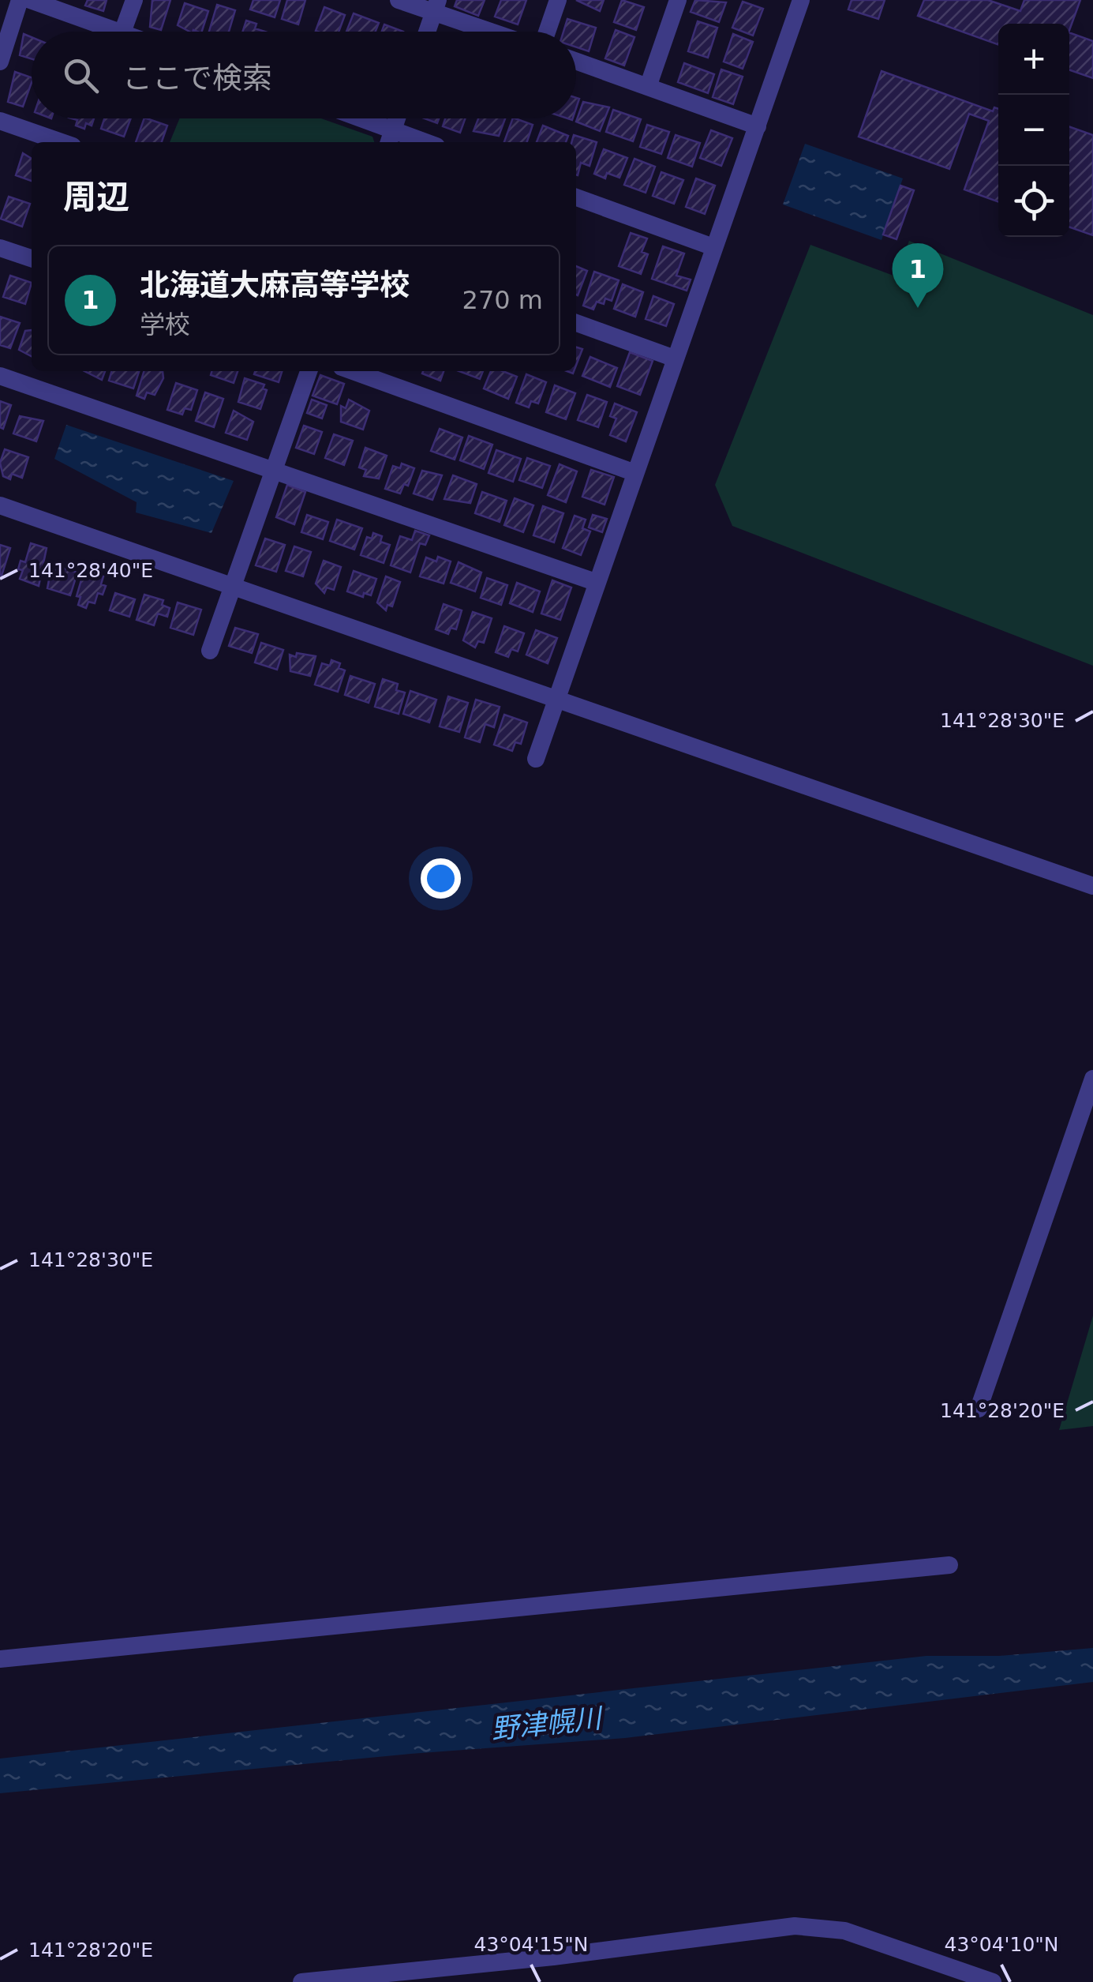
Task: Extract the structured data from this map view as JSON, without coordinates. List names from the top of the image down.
{
  "water": ["野津幌川"],
  "page": {
    "map_buttons": ["+", "−"],
    "search": "ここで検索",
    "heading": "周辺",
    "pins": "1",
    "list": [
      {
        "mark": "1",
        "name": "北海道大麻高等学校",
        "note": "学校",
        "value": "270 m"
      }
    ]
  },
  "coordinates": [
    "141°28'40\"E",
    "141°28'30\"E",
    "141°28'20\"E",
    "43°04'15\"N",
    "43°04'10\"N"
  ]
}
